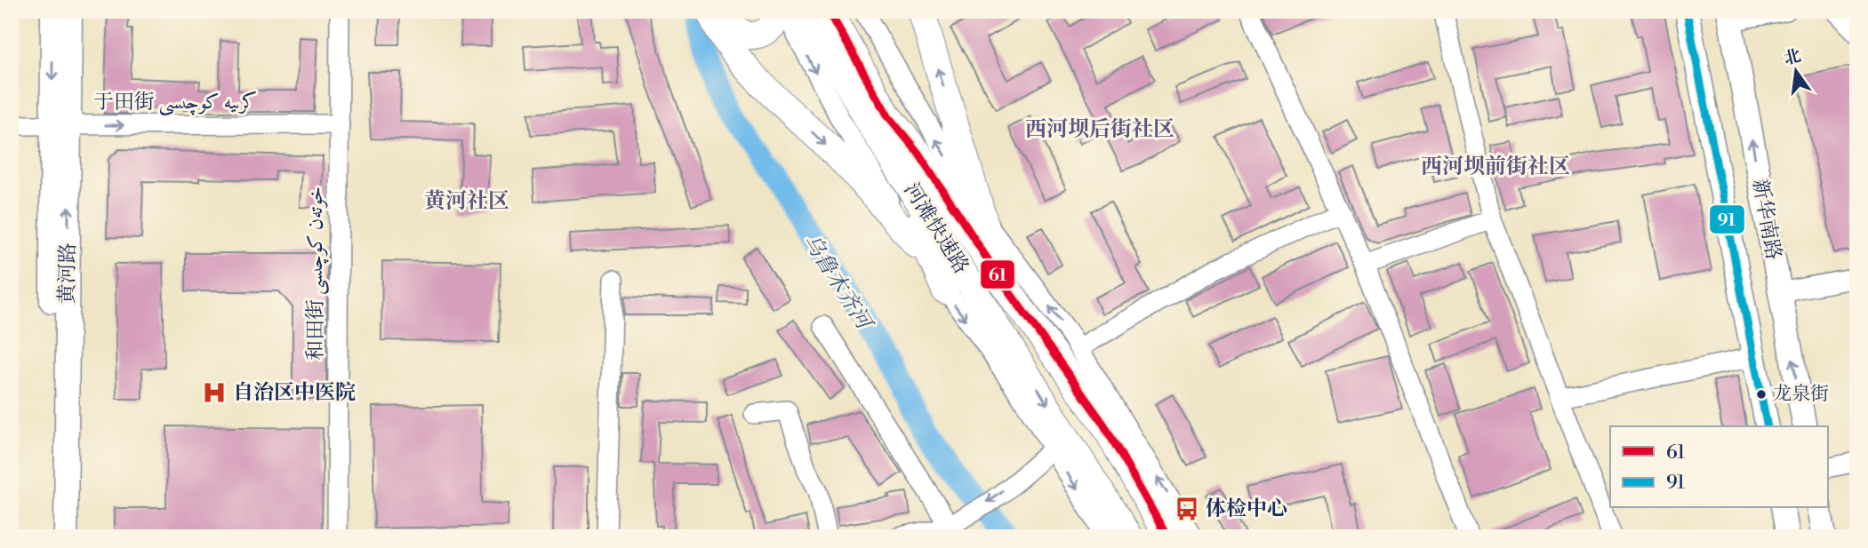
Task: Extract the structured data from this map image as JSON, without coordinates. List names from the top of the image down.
{
  "streets": {
    "highway": ["河滩快速路"],
    "main road": ["新华南路", "黄河路"],
    "street": ["于田街 كرىيە كوچىسى", "和田街 خوتەن كوچىسى"]
  },
  "crossings": [
    ["于田街 كرىيە كوچىسى", "黄河路"],
    ["于田街 كرىيە كوچىسى", "和田街 خوتەن كوچىسى"]
  ],
  "one_way": ["于田街 كرىيە كوچىسى"],
  "districts": ["西河坝后街社区", "西河坝前街社区", "黄河社区"],
  "water": ["乌鲁木齐河"],
  "places": {
    "hospital": ["自治区中医院"],
    "other": ["龙泉街"],
    "bus stop": ["体检中心"]
  },
  "lines": ["transit line 61", "transit line 91"],
  "legend": ["61", "91"],
  "north": "top"
}
